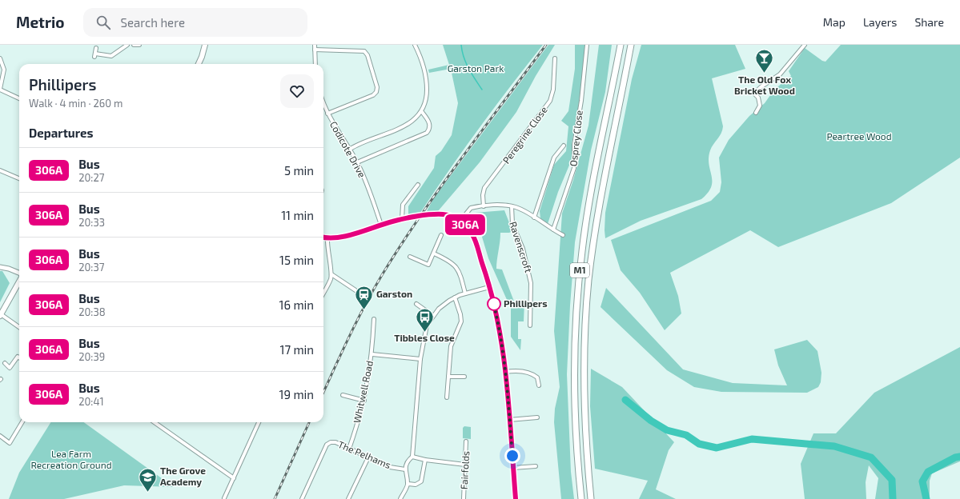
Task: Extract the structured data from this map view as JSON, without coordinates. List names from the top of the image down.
{
  "streets": {
    "highway": ["M1"],
    "street": [
      "Peregrine Close",
      "Osprey Close",
      "Codicote Drive",
      "Ravenscroft",
      "Whitwell Road",
      "The Pelhams",
      "Fairfolds"
    ]
  },
  "crossings": [
    ["Whitwell Road", "The Pelhams"]
  ],
  "parks": ["Garston Park", "Peartree Wood", "Lea Farm Recreation Ground"],
  "places": {
    "bar": ["The Old Fox Bricket Wood"],
    "other": ["Phillipers"],
    "station": ["Garston"],
    "bus stop": ["Tibbles Close"],
    "school or university": ["The Grove Academy"]
  },
  "lines": ["bus line 306A"],
  "page": {
    "header": "Metrio",
    "search": "Search here",
    "nav": ["Map", "Layers", "Share"],
    "on_map": "306A",
    "heading": [
      ["Phillipers", "Walk · 4 min · 260 m"],
      "Departures"
    ],
    "list": [
      {
        "mark": "306A",
        "name": "Bus",
        "note": "20:27",
        "value": "5 min"
      },
      {
        "mark": "306A",
        "name": "Bus",
        "note": "20:33",
        "value": "11 min"
      },
      {
        "mark": "306A",
        "name": "Bus",
        "note": "20:37",
        "value": "15 min"
      },
      {
        "mark": "306A",
        "name": "Bus",
        "note": "20:38",
        "value": "16 min"
      },
      {
        "mark": "306A",
        "name": "Bus",
        "note": "20:39",
        "value": "17 min"
      },
      {
        "mark": "306A",
        "name": "Bus",
        "note": "20:41",
        "value": "19 min"
      }
    ]
  }
}
